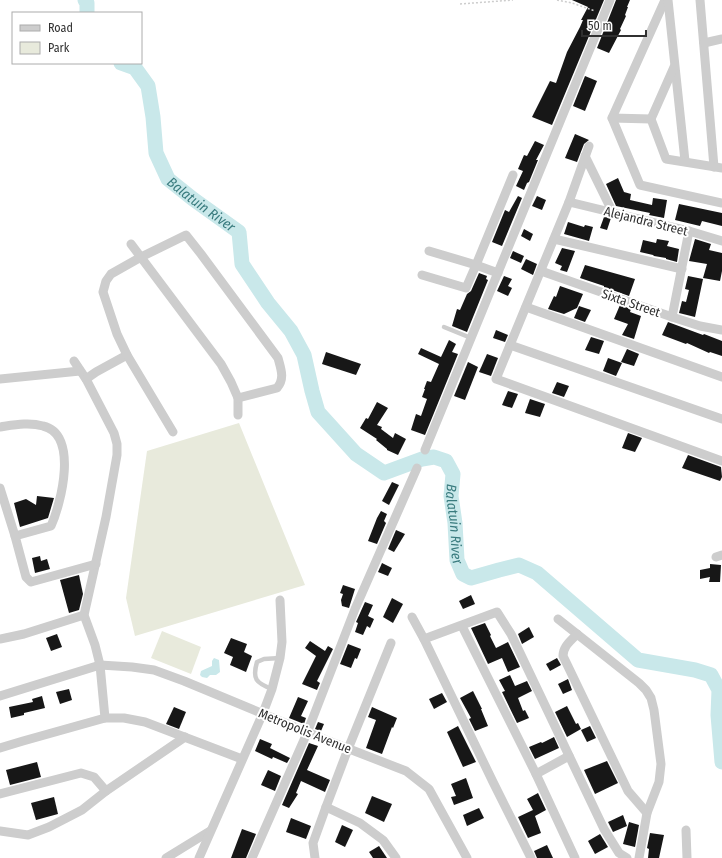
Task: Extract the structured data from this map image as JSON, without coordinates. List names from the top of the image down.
{
  "streets": {
    "street": ["Alejandra Street", "Sixta Street", "Metropolis Avenue"]
  },
  "water": ["Balatuin River"],
  "legend": ["Road", "Park"],
  "scale_bar": "50 m"
}
